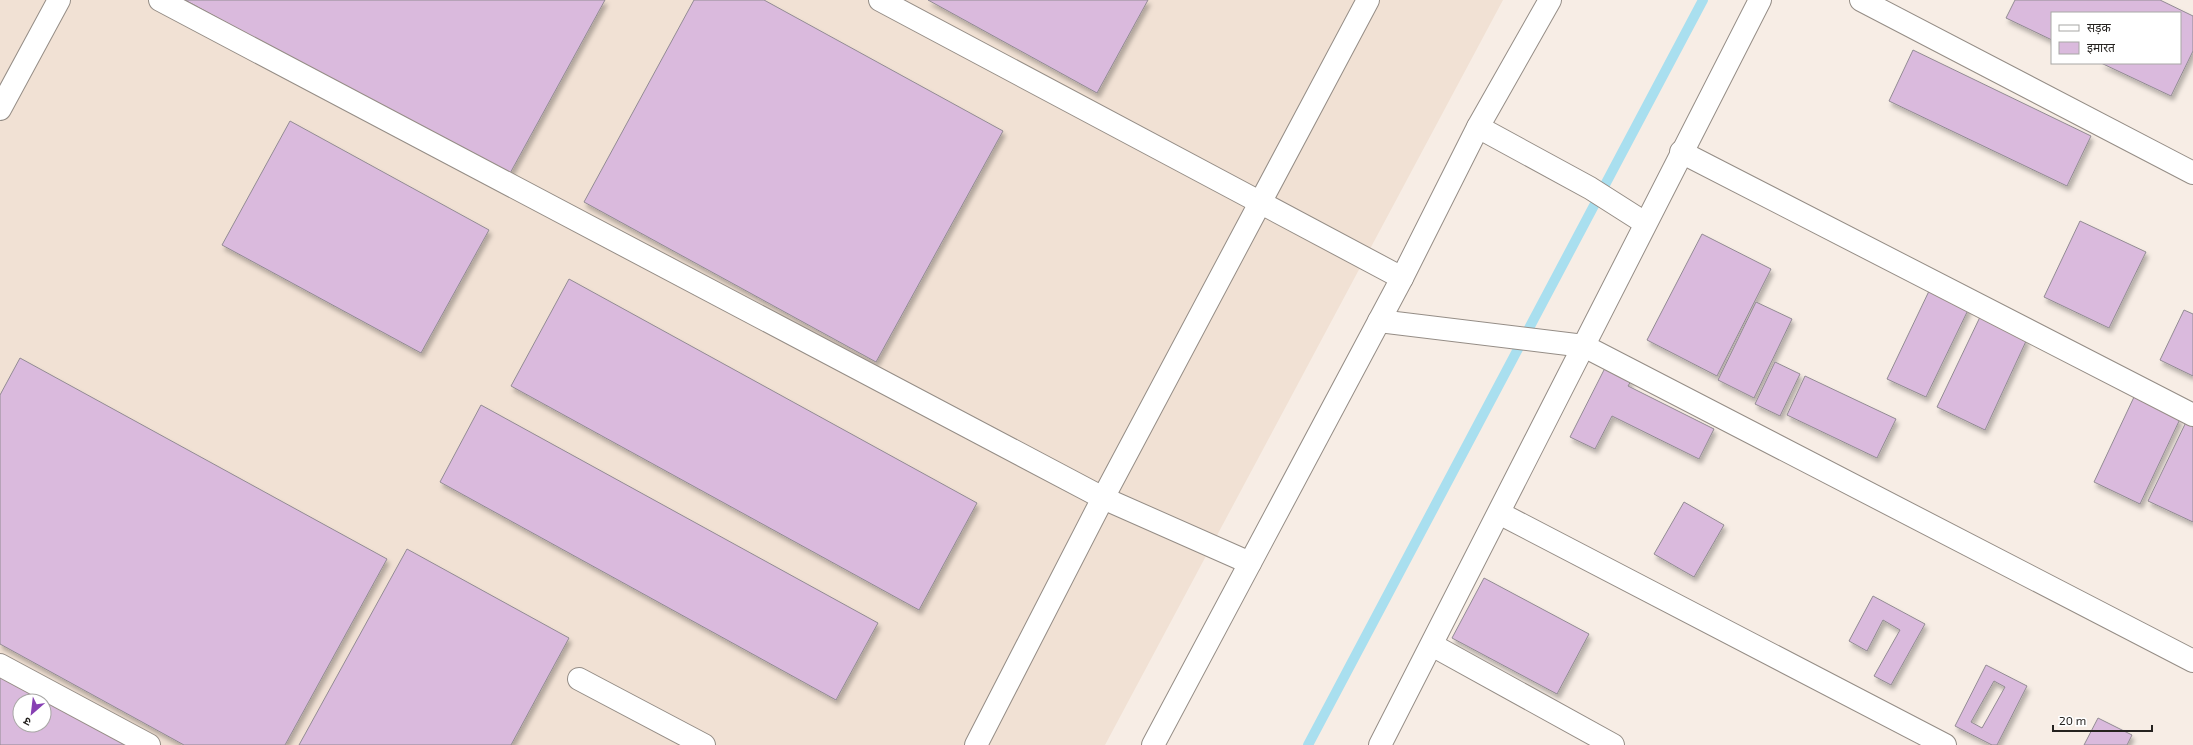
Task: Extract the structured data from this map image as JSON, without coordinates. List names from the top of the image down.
{
  "legend": ["सड़क", "इमारत"],
  "scale_bar": "20 m",
  "north": "bottom left"
}
